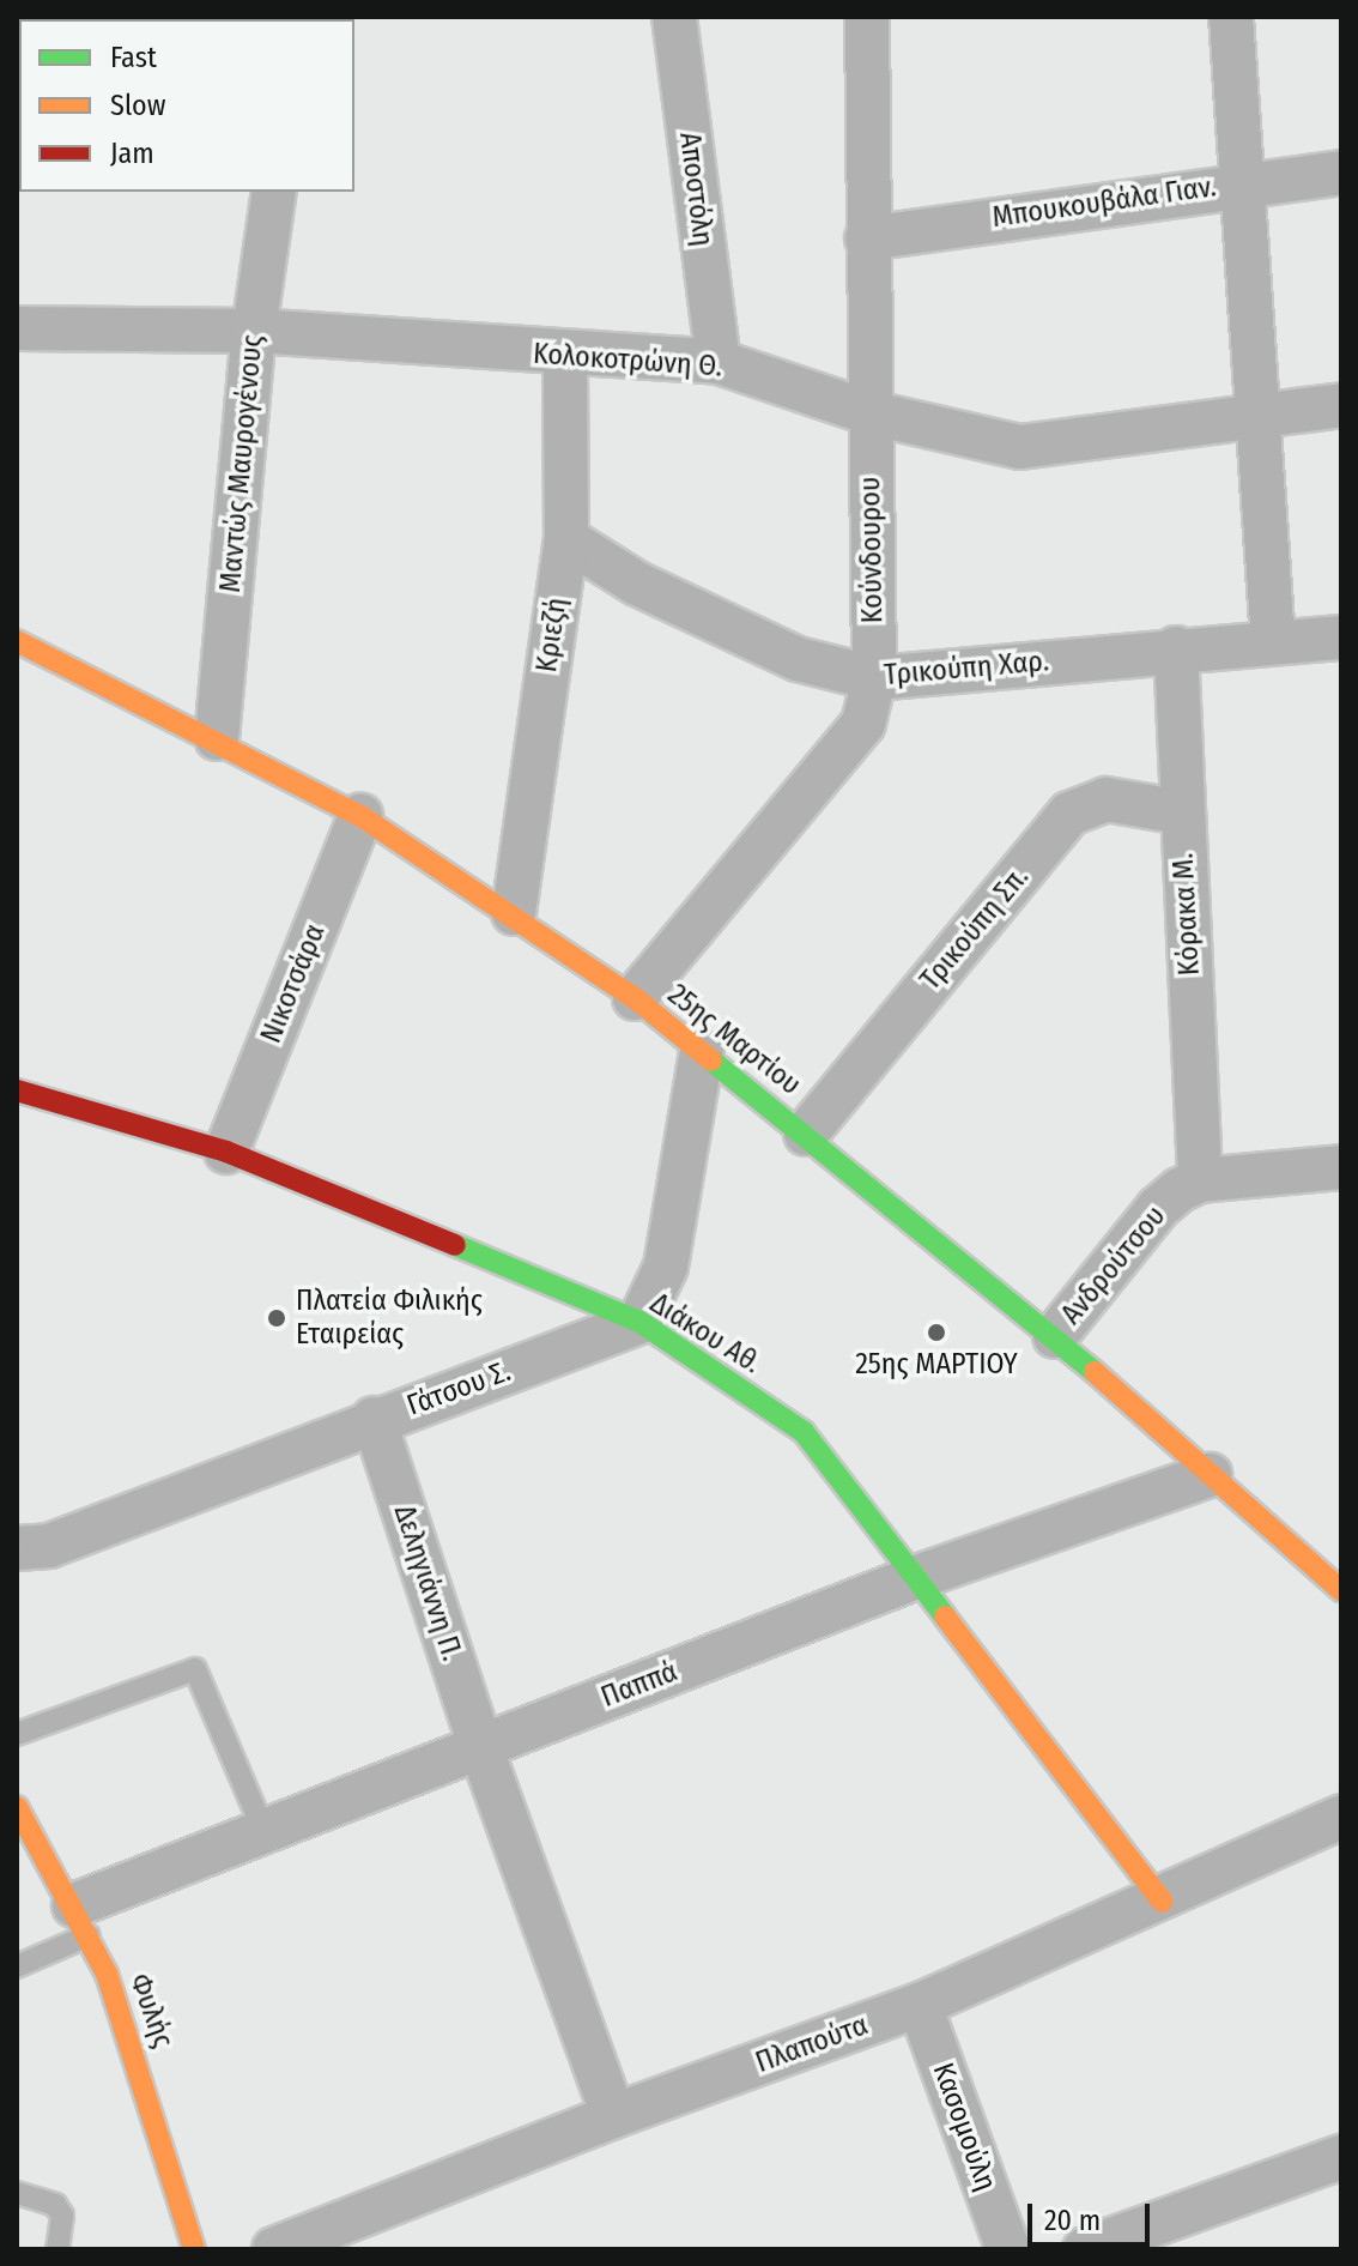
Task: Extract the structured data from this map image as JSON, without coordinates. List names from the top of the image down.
{
  "streets": {
    "main road": ["25ης Μαρτίου", "Διάκου Αθ.", "Φυλής"],
    "street": [
      "Αποστόλη",
      "Μπουκουβάλα Γιαν.",
      "Κολοκοτρώνη Θ.",
      "Μαντώς Μαυρογένους",
      "Κούνδουρου",
      "Κριεζή",
      "Τρικούπη Χαρ.",
      "Κόρακα Μ.",
      "Τρικούπη Σπ.",
      "Νικοτσάρα",
      "Ανδρούτσου",
      "Γάτσου Σ.",
      "Δεληγιάννη Π.",
      "Παππά",
      "Πλαπούτα",
      "Κασομούλη"
    ]
  },
  "crossings": [
    ["Αποστόλη", "Κολοκοτρώνη Θ."],
    ["Μπουκουβάλα Γιαν.", "Κούνδουρου"],
    ["Κολοκοτρώνη Θ.", "Μαντώς Μαυρογένους"],
    ["Κολοκοτρώνη Θ.", "Κούνδουρου"],
    ["Κολοκοτρώνη Θ.", "Κριεζή"],
    ["Μαντώς Μαυρογένους", "25ης Μαρτίου"],
    ["Κούνδουρου", "Τρικούπη Χαρ."],
    ["Κούνδουρου", "25ης Μαρτίου"],
    ["Κριεζή", "Τρικούπη Χαρ."],
    ["Κριεζή", "25ης Μαρτίου"],
    ["Τρικούπη Χαρ.", "Κόρακα Μ."],
    ["Κόρακα Μ.", "Τρικούπη Σπ."],
    ["Κόρακα Μ.", "Ανδρούτσου"],
    ["Τρικούπη Σπ.", "25ης Μαρτίου"],
    ["Νικοτσάρα", "25ης Μαρτίου"],
    ["Νικοτσάρα", "Διάκου Αθ."],
    ["25ης Μαρτίου", "Ανδρούτσου"],
    ["25ης Μαρτίου", "Παππά"],
    ["Διάκου Αθ.", "Γάτσου Σ."],
    ["Διάκου Αθ.", "Παππά"],
    ["Διάκου Αθ.", "Πλαπούτα"],
    ["Γάτσου Σ.", "Δεληγιάννη Π."],
    ["Δεληγιάννη Π.", "Παππά"],
    ["Δεληγιάννη Π.", "Πλαπούτα"],
    ["Παππά", "Φυλής"],
    ["Πλαπούτα", "Κασομούλη"]
  ],
  "places": ["Πλατεία Φιλικής Εταιρείας", "25ης ΜΑΡΤΙΟΥ"],
  "legend": ["Fast", "Slow", "Jam"],
  "scale_bar": "20 m"
}
